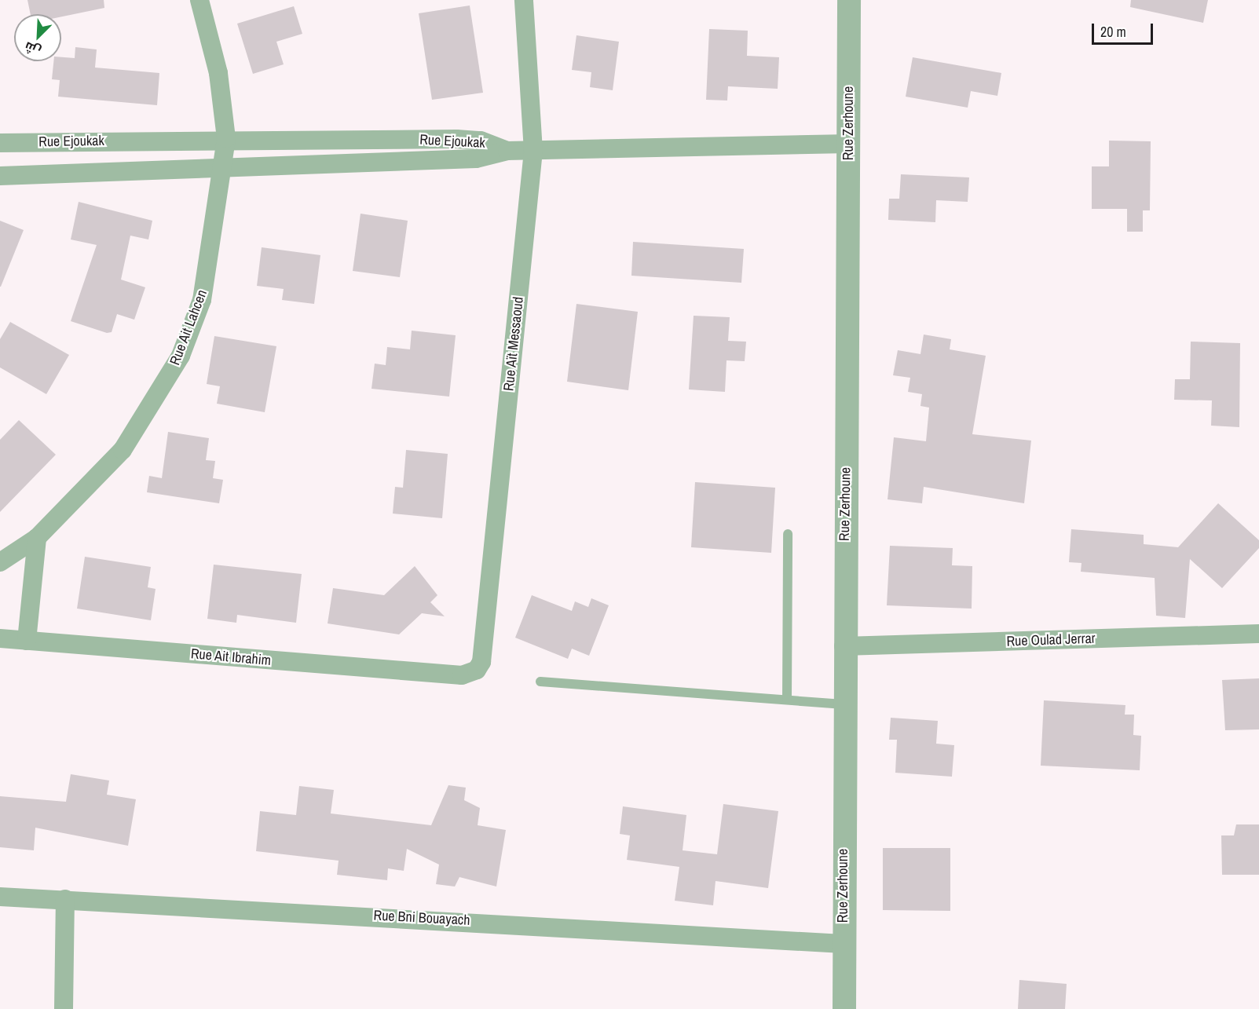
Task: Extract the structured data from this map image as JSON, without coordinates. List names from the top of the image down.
{
  "streets": {
    "street": [
      "Rue Zerhoune",
      "Rue Ejoukak",
      "Rue Ait Lahcen",
      "Rue Aït Messaoud",
      "Rue Oulad Jerrar",
      "Rue Ait Ibrahim",
      "Rue Bni Bouayach"
    ]
  },
  "crossings": [
    ["Rue Zerhoune", "Rue Oulad Jerrar"],
    ["Rue Zerhoune", "Rue Bni Bouayach"],
    ["Rue Ejoukak", "Rue Ait Lahcen"],
    ["Rue Aït Messaoud", "Rue Ait Ibrahim"]
  ],
  "scale_bar": "20 m",
  "north": "bottom left"
}
